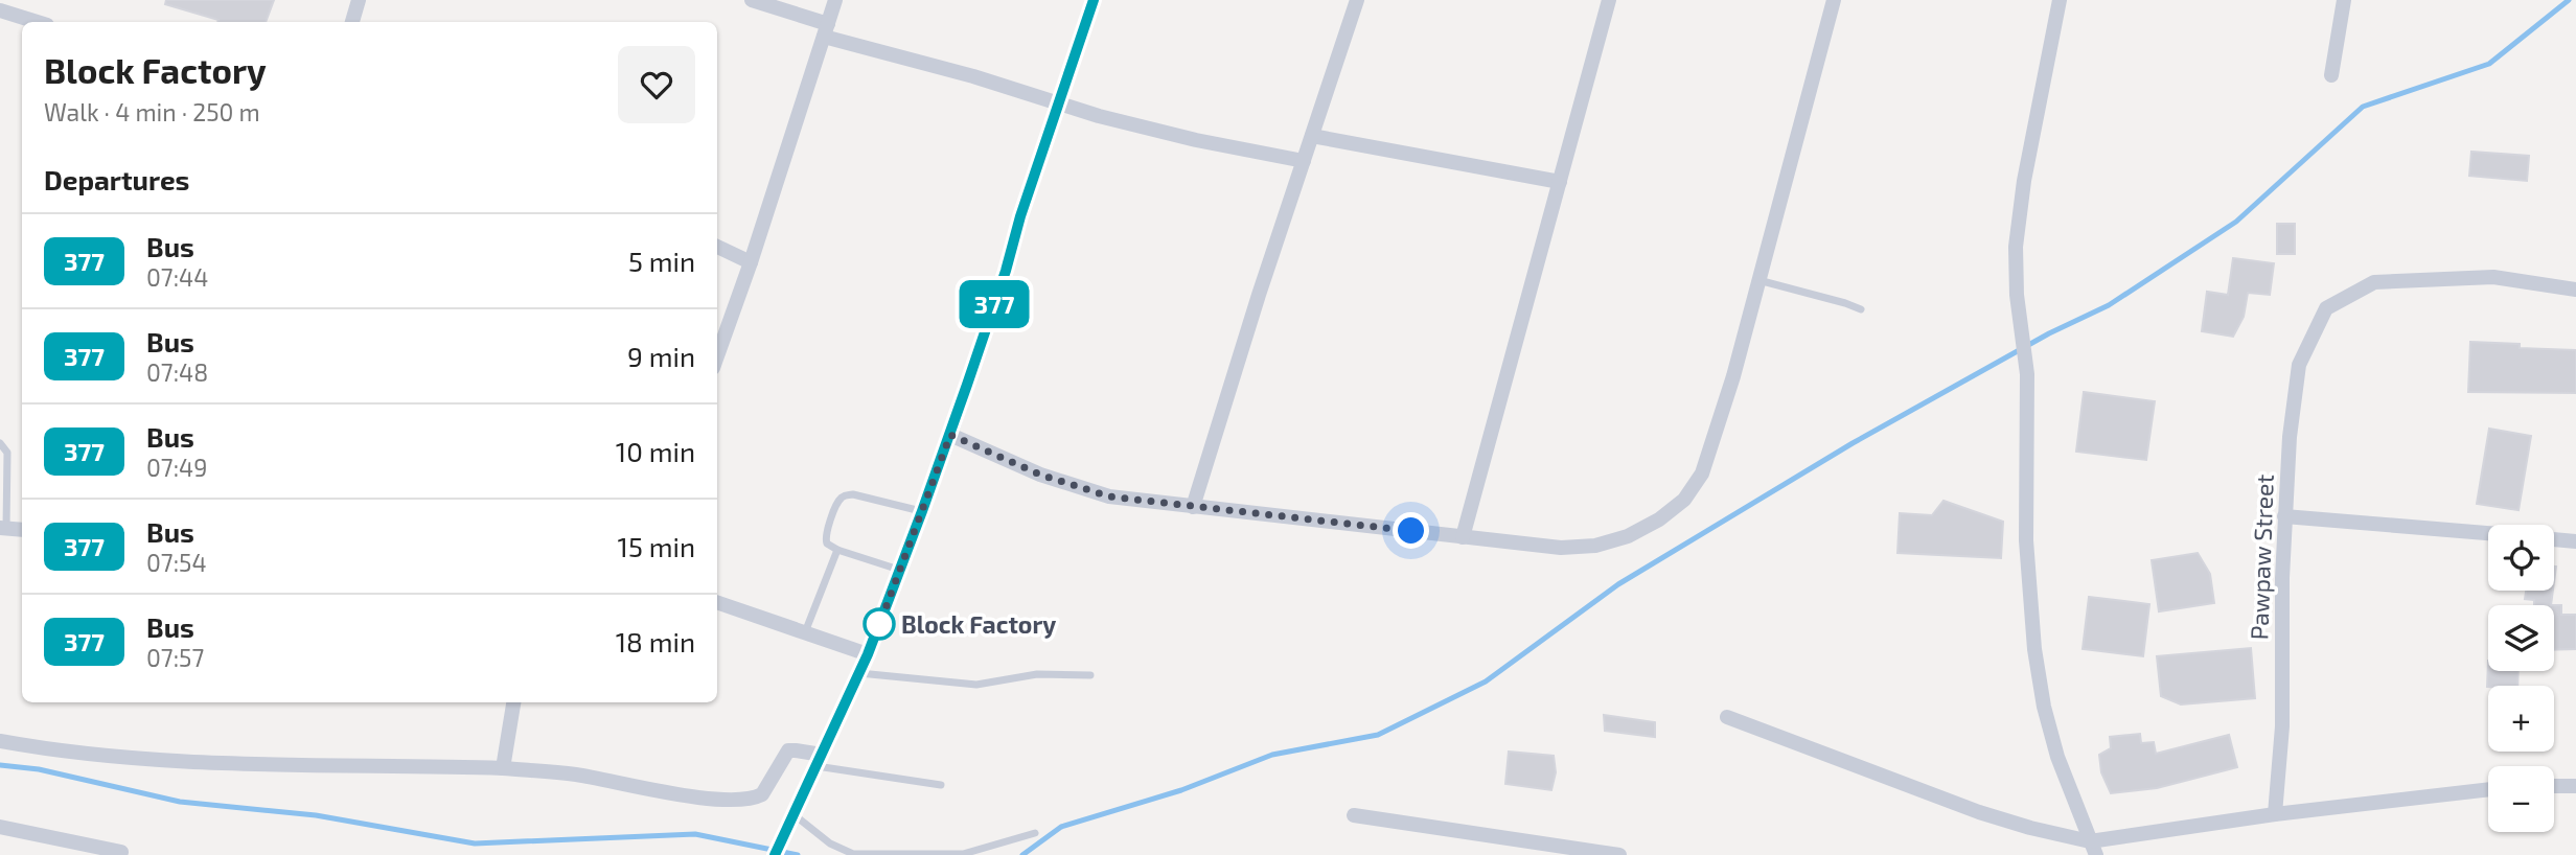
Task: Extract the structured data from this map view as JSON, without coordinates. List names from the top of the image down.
{
  "streets": {
    "street": ["Pawpaw Street"]
  },
  "places": ["Block Factory"],
  "lines": ["bus line 377"],
  "page": {
    "on_map": "377",
    "heading": [
      ["Block Factory", "Walk · 4 min · 250 m"],
      "Departures"
    ],
    "list": [
      {
        "mark": "377",
        "name": "Bus",
        "note": "07:44",
        "value": "5 min"
      },
      {
        "mark": "377",
        "name": "Bus",
        "note": "07:48",
        "value": "9 min"
      },
      {
        "mark": "377",
        "name": "Bus",
        "note": "07:49",
        "value": "10 min"
      },
      {
        "mark": "377",
        "name": "Bus",
        "note": "07:54",
        "value": "15 min"
      },
      {
        "mark": "377",
        "name": "Bus",
        "note": "07:57",
        "value": "18 min"
      }
    ],
    "map_buttons": ["+", "−"]
  }
}
